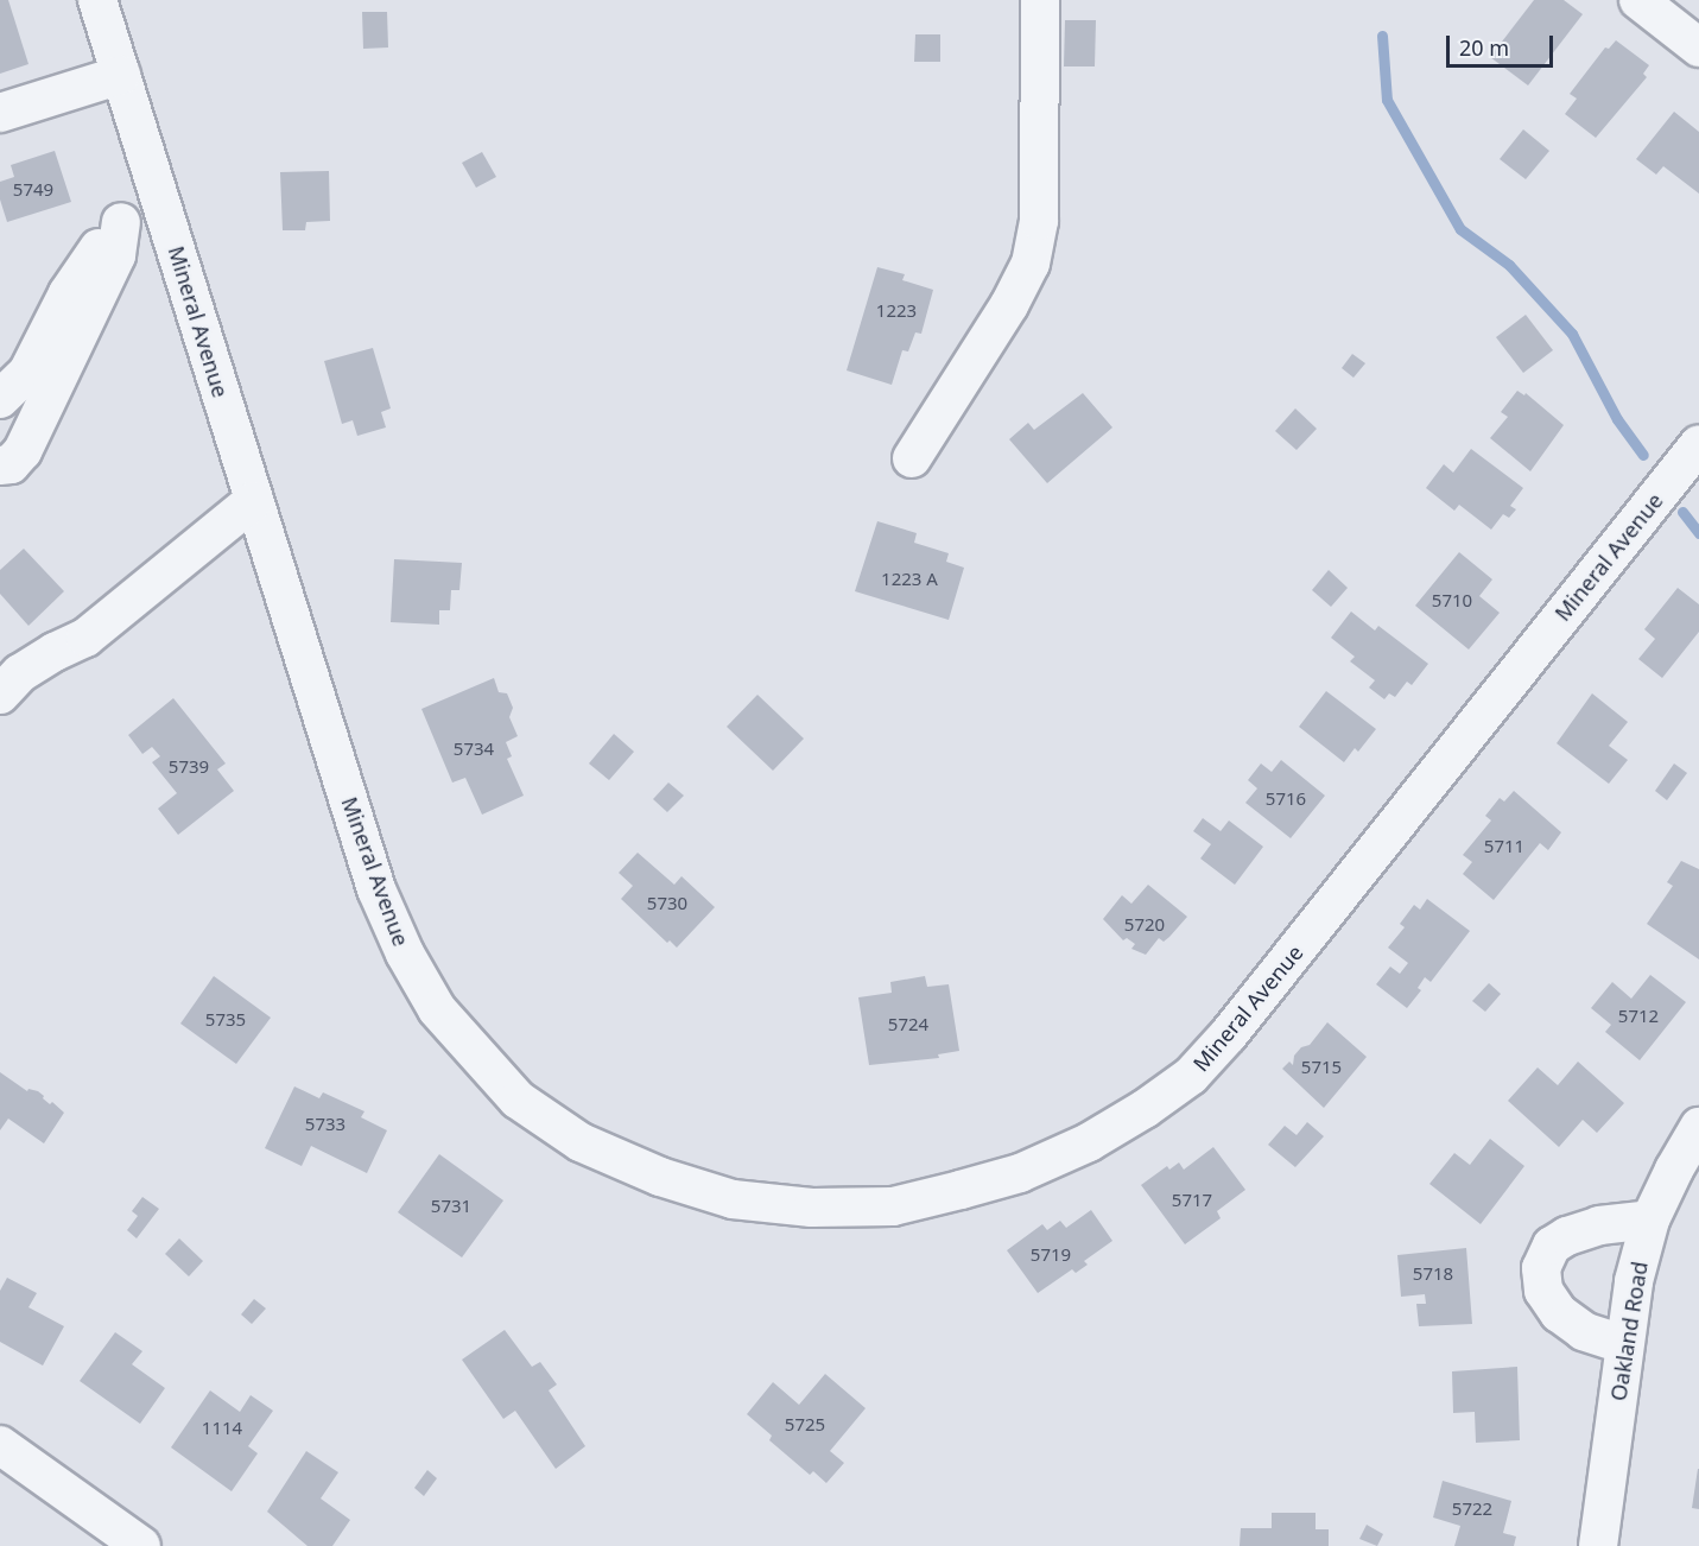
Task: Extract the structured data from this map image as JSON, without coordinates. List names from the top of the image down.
{
  "streets": {
    "street": ["Mineral Avenue", "Oakland Road"]
  },
  "house_numbers": [
    "5749",
    "1223",
    "1223 A",
    "5710",
    "5734",
    "5739",
    "5716",
    "5711",
    "5730",
    "5720",
    "5712",
    "5735",
    "5724",
    "5715",
    "5733",
    "5717",
    "5731",
    "5719",
    "5718",
    "5725",
    "1114",
    "5722"
  ],
  "scale_bar": "20 m"
}
